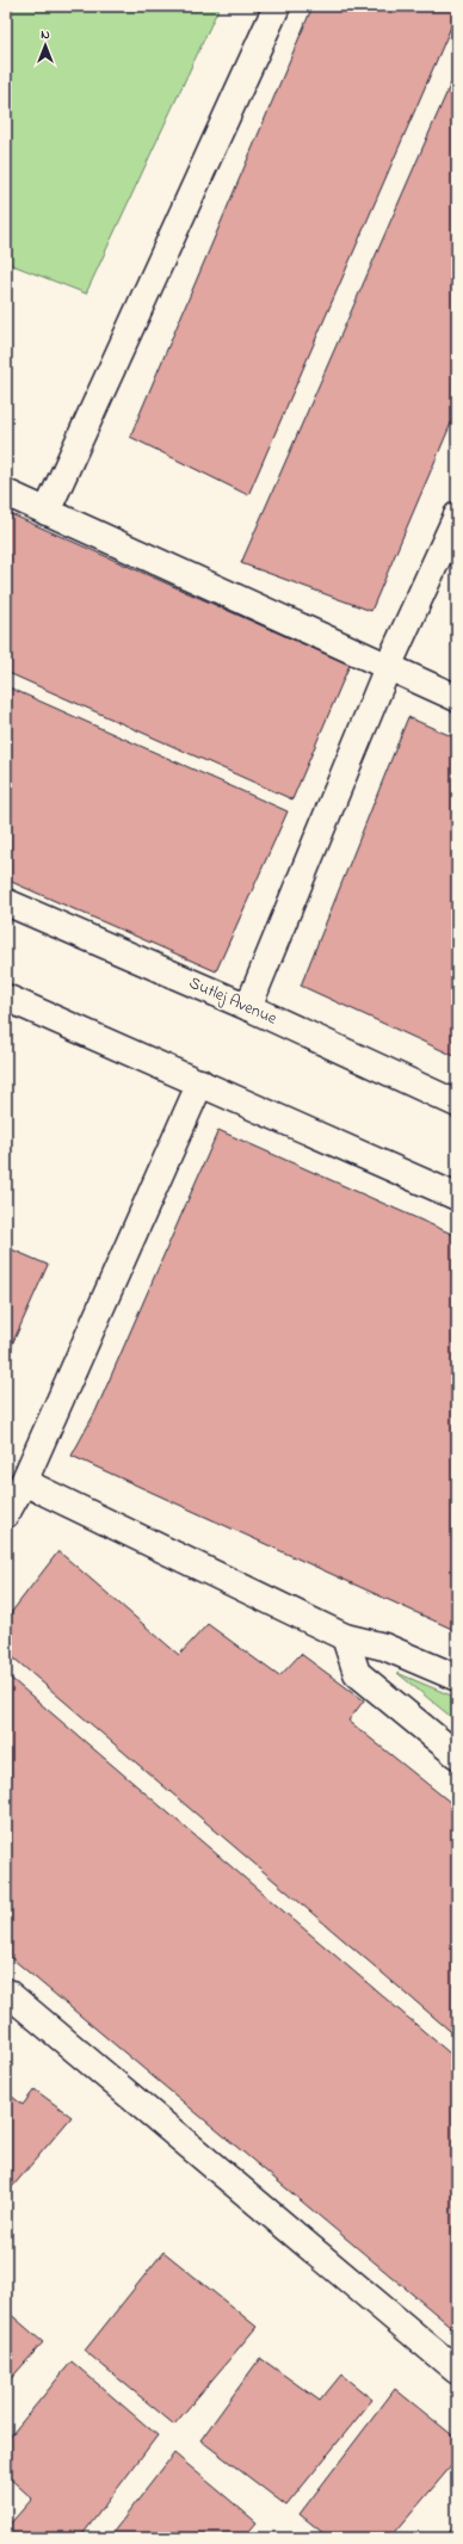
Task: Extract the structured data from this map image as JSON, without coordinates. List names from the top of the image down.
{
  "streets": {
    "street": ["Sutlej Avenue"]
  },
  "north": "top"
}
